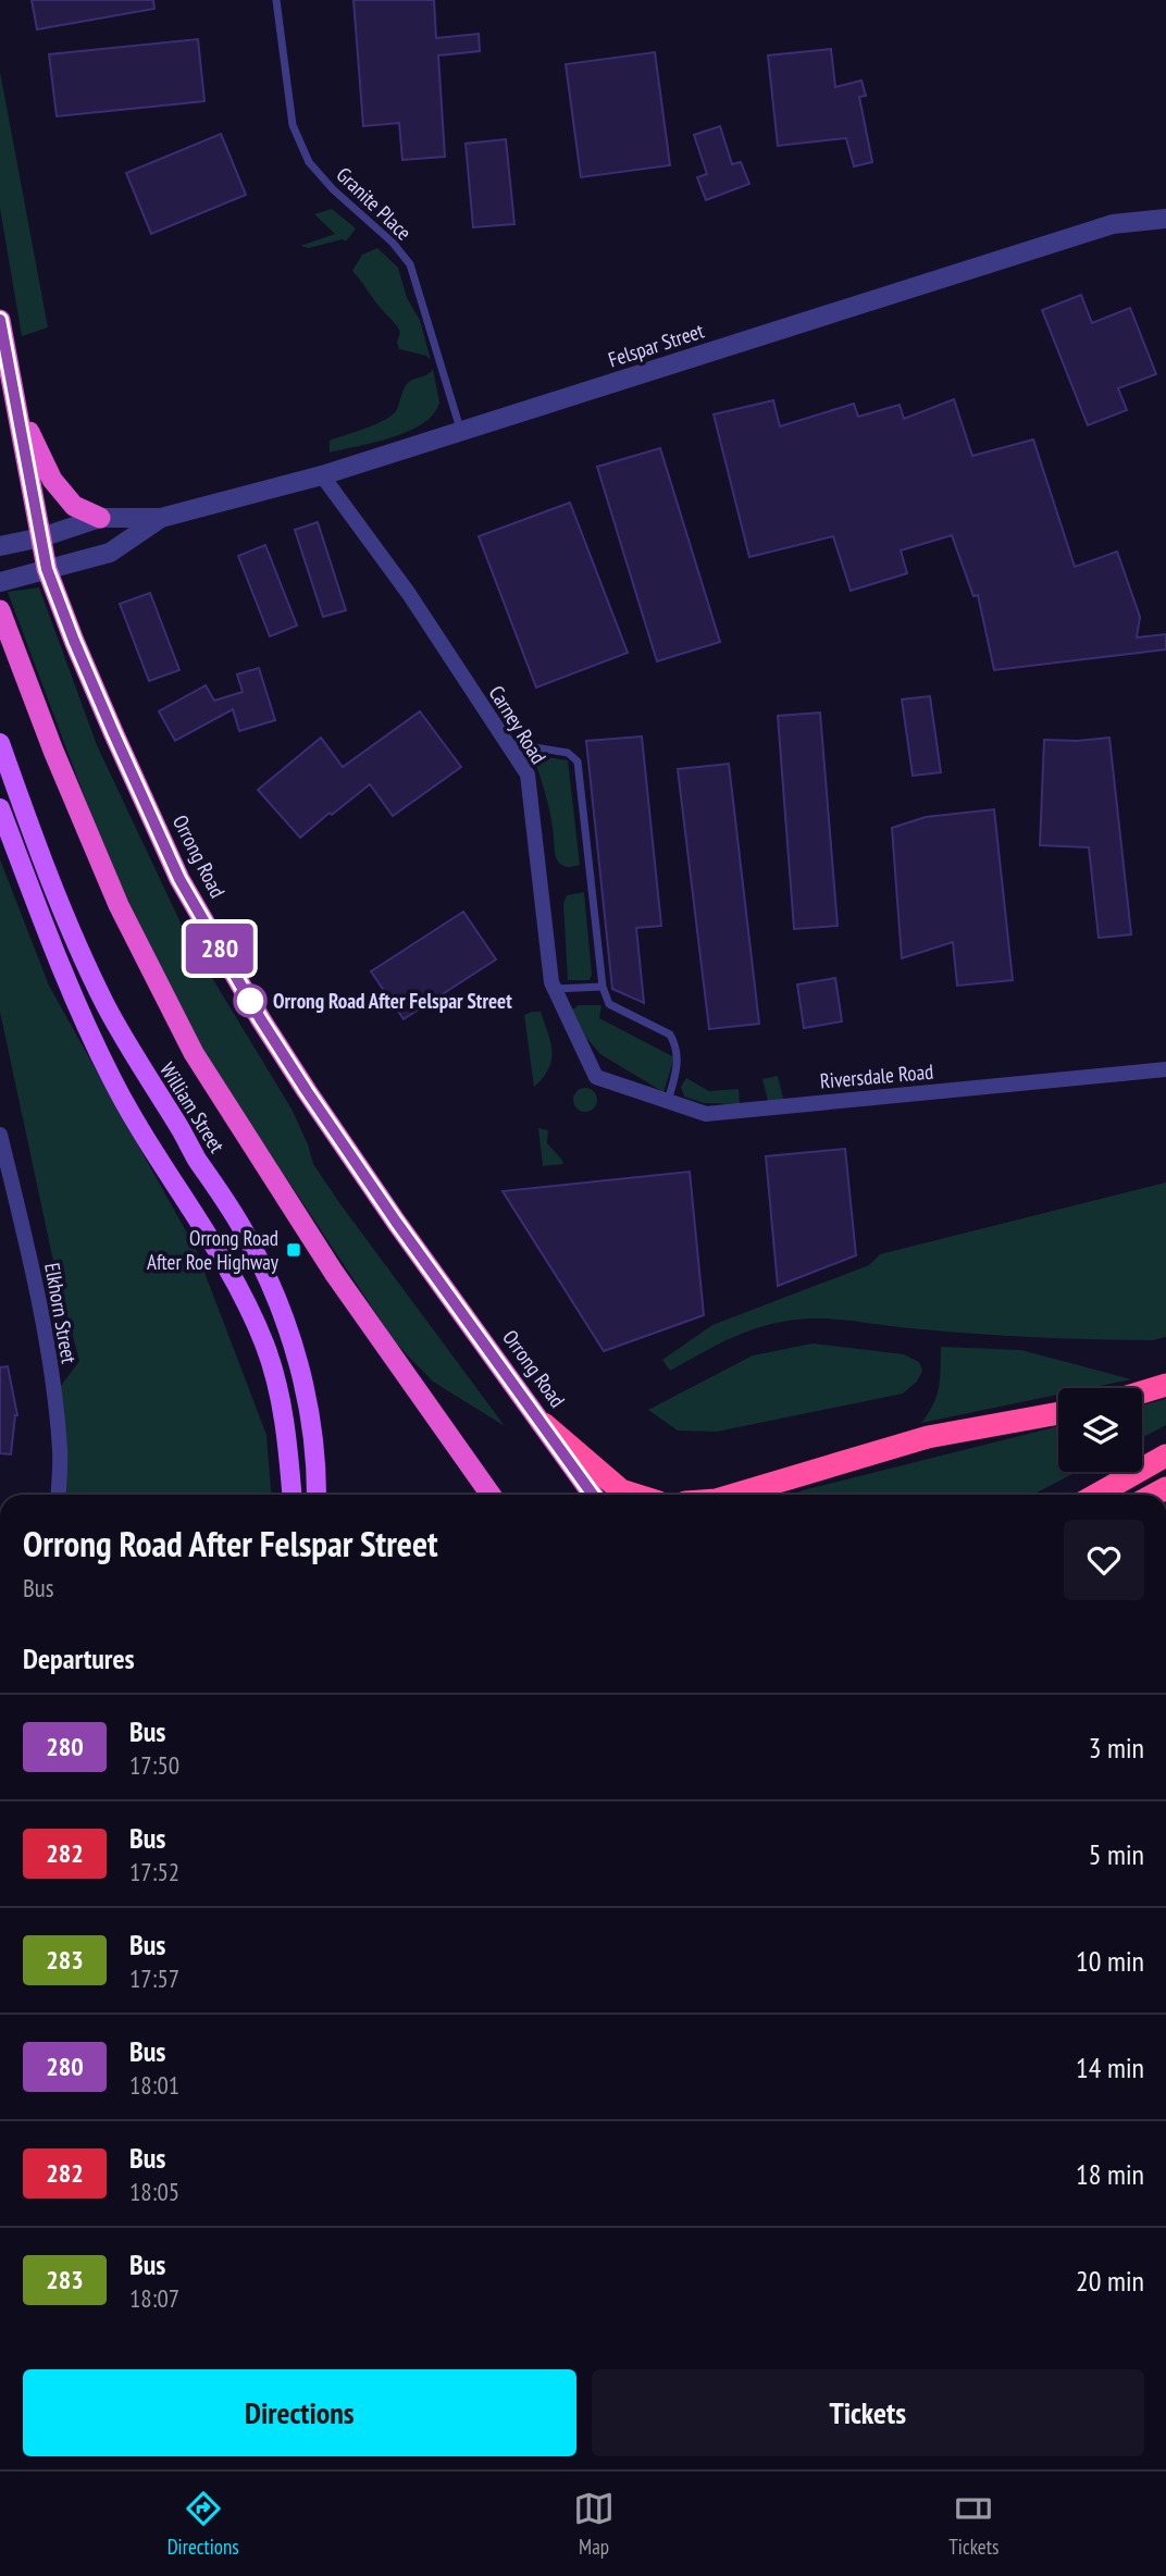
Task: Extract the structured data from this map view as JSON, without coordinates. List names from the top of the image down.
{
  "streets": {
    "highway": ["Orrong Road"],
    "main road": ["William Street"],
    "street": [
      "Felspar Street",
      "Carney Road",
      "Riversdale Road",
      "Elkhorn Street"
    ],
    "lane": ["Granite Place"]
  },
  "crossings": [
    ["Granite Place", "Felspar Street"],
    ["Felspar Street", "Carney Road"],
    ["Felspar Street", "Orrong Road"],
    ["Carney Road", "Riversdale Road"]
  ],
  "places": {
    "other": ["Orrong Road After Felspar Street"],
    "transit": ["Orrong Road After Roe Highway"]
  },
  "lines": ["bus line 280"],
  "page": {
    "on_map": "280",
    "heading": [
      ["Orrong Road After Felspar Street", "Bus"],
      "Departures"
    ],
    "list": [
      {
        "mark": "280",
        "name": "Bus",
        "note": "17:50",
        "value": "3 min"
      },
      {
        "mark": "282",
        "name": "Bus",
        "note": "17:52",
        "value": "5 min"
      },
      {
        "mark": "283",
        "name": "Bus",
        "note": "17:57",
        "value": "10 min"
      },
      {
        "mark": "280",
        "name": "Bus",
        "note": "18:01",
        "value": "14 min"
      },
      {
        "mark": "282",
        "name": "Bus",
        "note": "18:05",
        "value": "18 min"
      },
      {
        "mark": "283",
        "name": "Bus",
        "note": "18:07",
        "value": "20 min"
      }
    ],
    "buttons": ["Directions", "Tickets"],
    "tabs": ["Directions", "Map", "Tickets"]
  }
}
